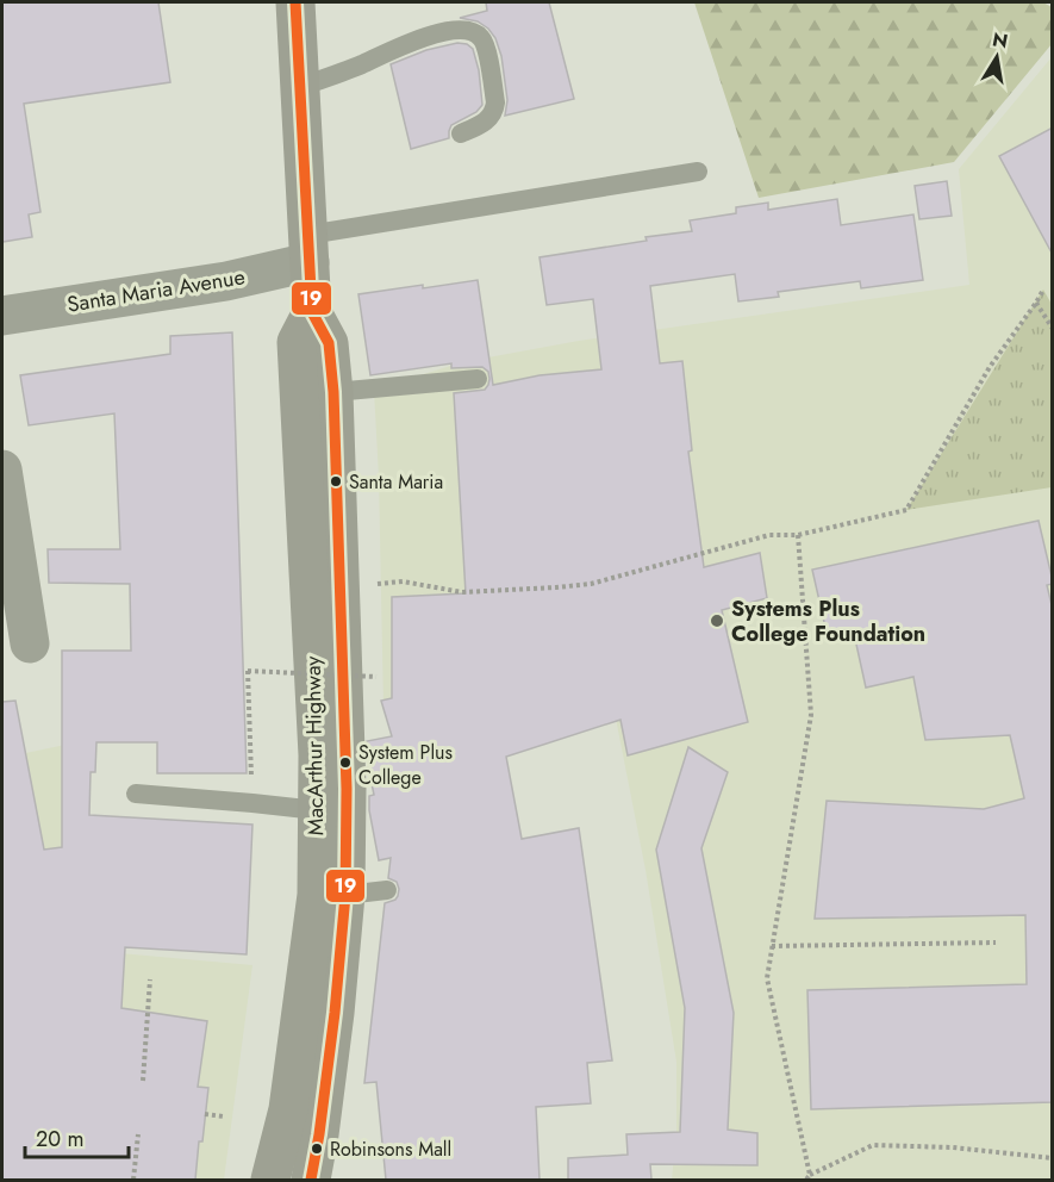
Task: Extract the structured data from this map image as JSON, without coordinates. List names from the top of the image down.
{
  "streets": {
    "highway": ["MacArthur Highway"],
    "street": ["Santa Maria Avenue"]
  },
  "crossings": [
    ["Santa Maria Avenue", "MacArthur Highway"]
  ],
  "places": [
    "Santa Maria",
    "Systems Plus College Foundation",
    "System Plus College",
    "Robinsons Mall"
  ],
  "lines": ["transit line 19"],
  "scale_bar": "20 m",
  "north": "top"
}
